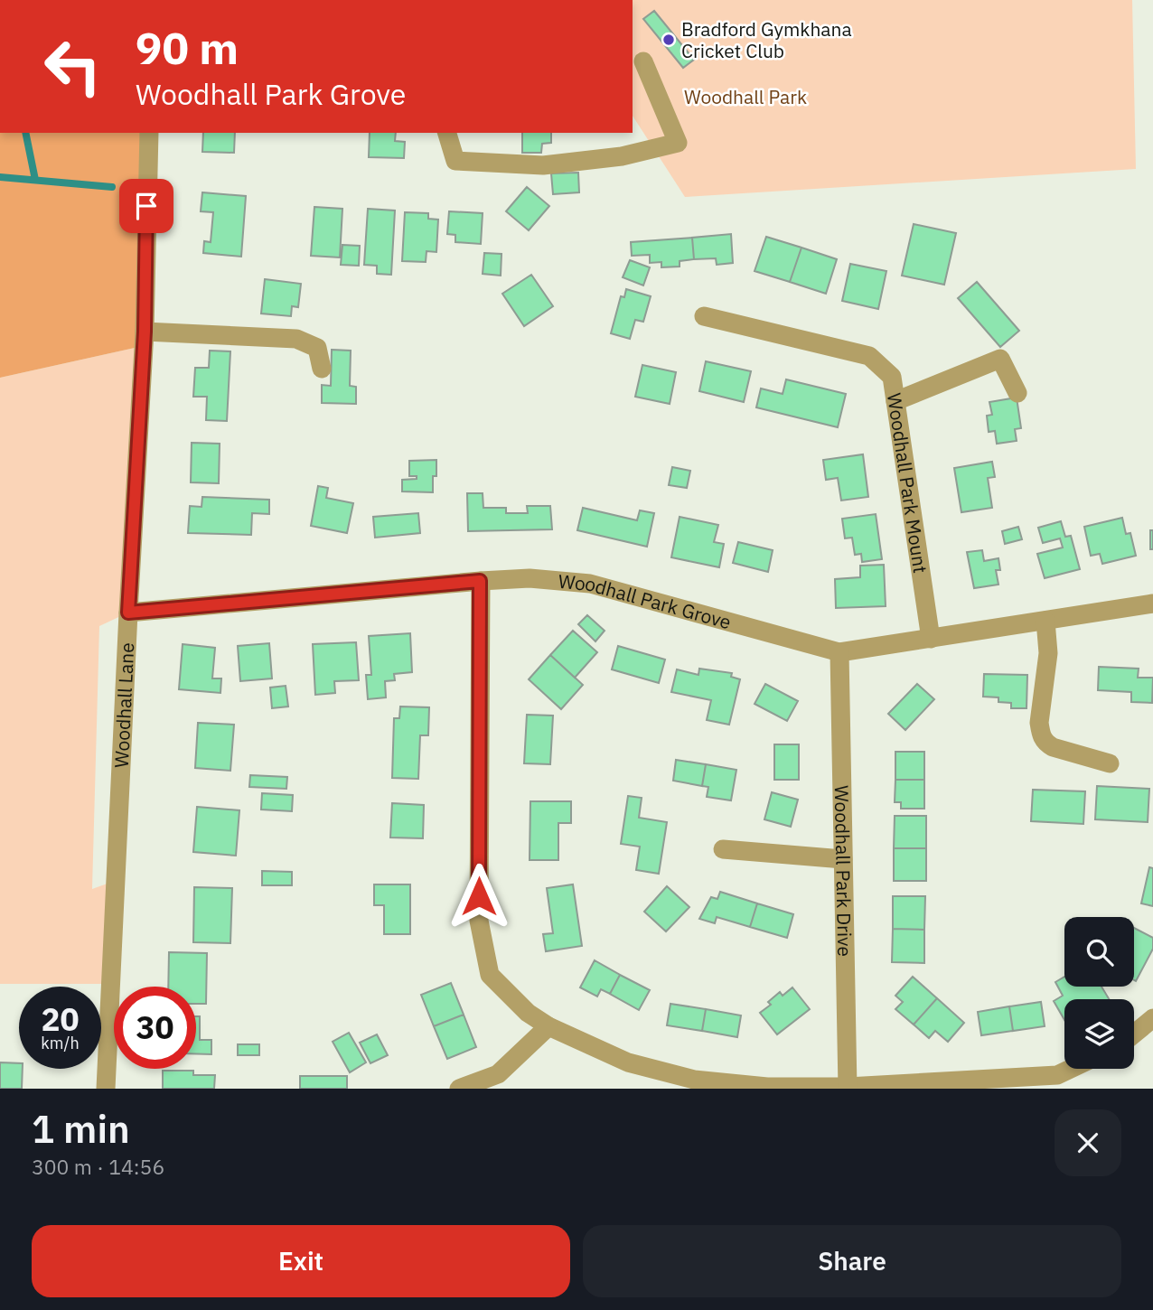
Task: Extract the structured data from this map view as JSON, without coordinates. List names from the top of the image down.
{
  "streets": {
    "street": [
      "Woodhall Park Mount",
      "Woodhall Park Grove",
      "Woodhall Lane",
      "Woodhall Park Drive"
    ]
  },
  "crossings": [
    ["Woodhall Park Mount", "Woodhall Park Grove"],
    ["Woodhall Park Grove", "Woodhall Lane"],
    ["Woodhall Park Grove", "Woodhall Park Drive"]
  ],
  "parks": ["Woodhall Park"],
  "places": ["Bradford Gymkhana Cricket Club"],
  "page": {
    "turn": ["90 m", "Woodhall Park Grove"],
    "speed": "20 km/h",
    "limit": "30",
    "heading": ["1 min", "300 m · 14:56"],
    "buttons": ["Exit", "Share"]
  }
}
